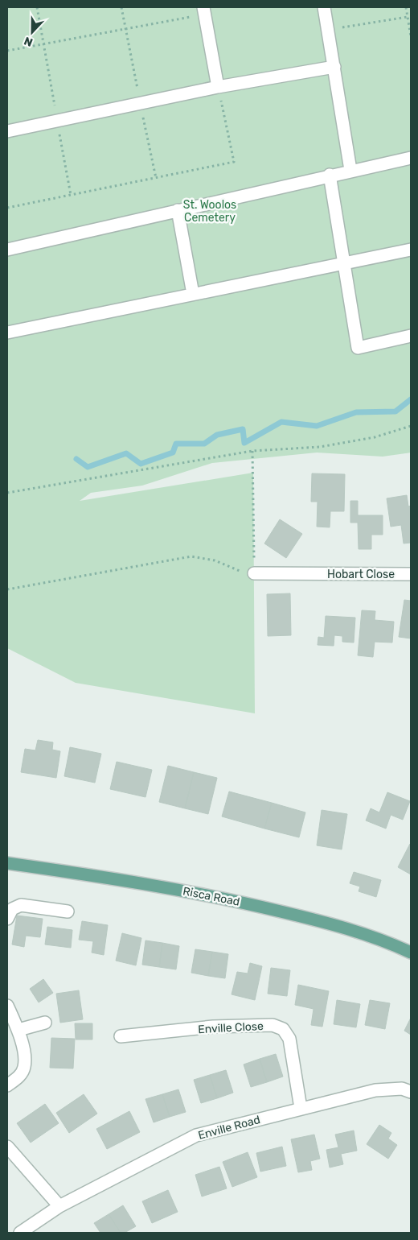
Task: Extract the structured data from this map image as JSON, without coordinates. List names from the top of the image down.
{
  "streets": {
    "main road": ["Risca Road"],
    "street": ["Hobart Close", "Enville Close", "Enville Road"]
  },
  "crossings": [
    ["Enville Close", "Enville Road"]
  ],
  "parks": ["St. Woolos Cemetery"],
  "north": "bottom"
}
